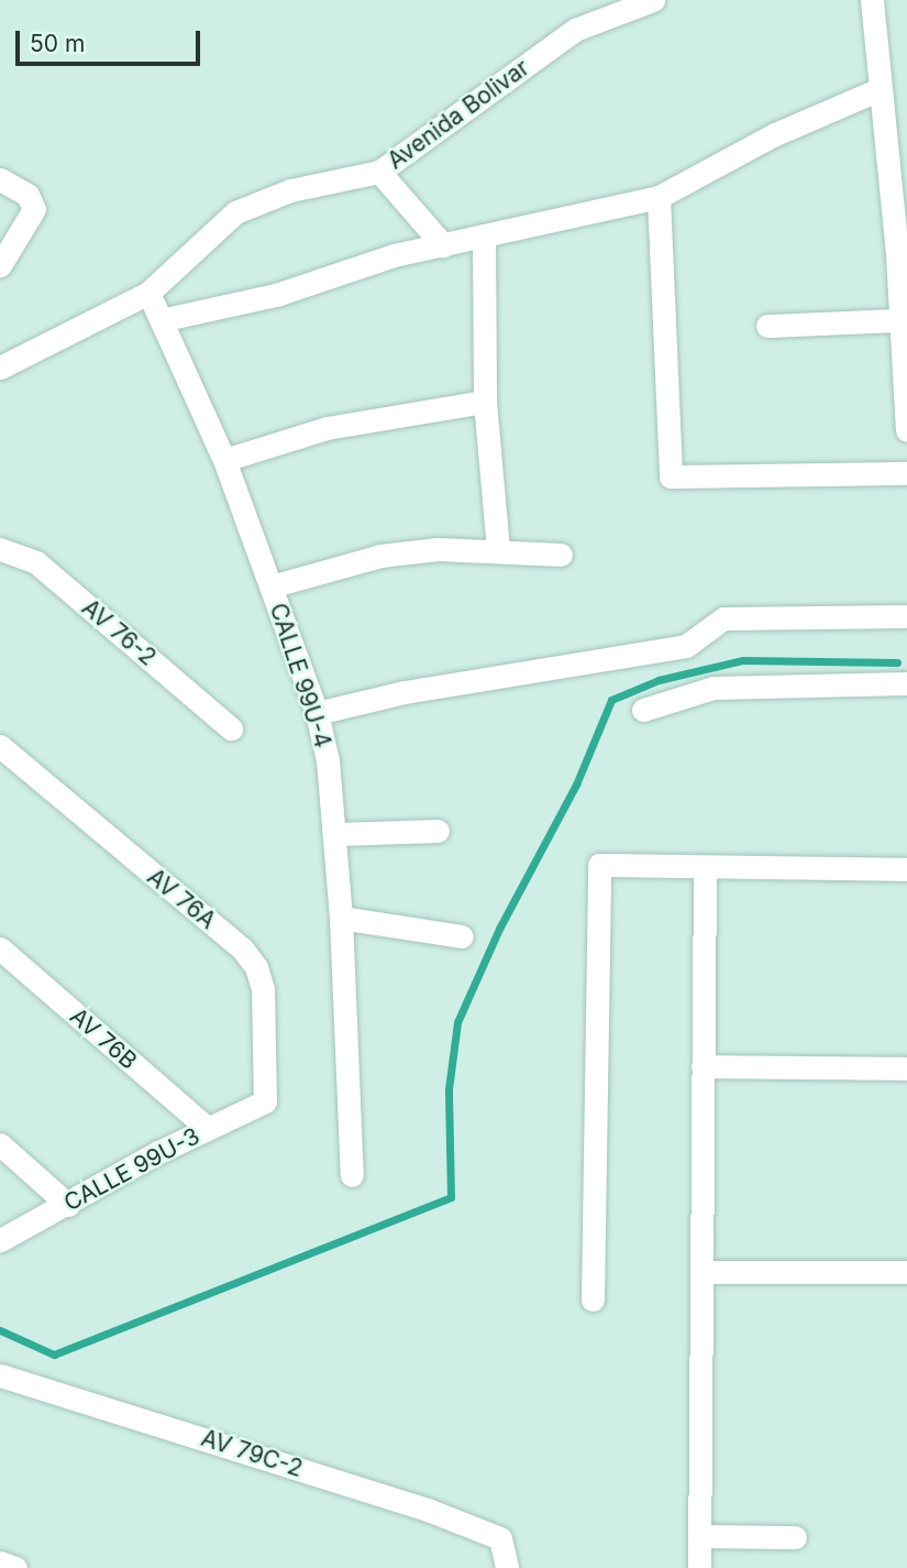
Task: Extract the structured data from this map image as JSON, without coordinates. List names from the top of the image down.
{
  "streets": {
    "street": [
      "Avenida Bolivar",
      "AV 76-2",
      "CALLE 99U-4",
      "AV 76A",
      "AV 76B",
      "CALLE 99U-3",
      "AV 79C-2"
    ]
  },
  "crossings": [
    ["Avenida Bolivar", "CALLE 99U-4"],
    ["AV 76A", "CALLE 99U-3"],
    ["AV 76B", "CALLE 99U-3"]
  ],
  "scale_bar": "50 m"
}
